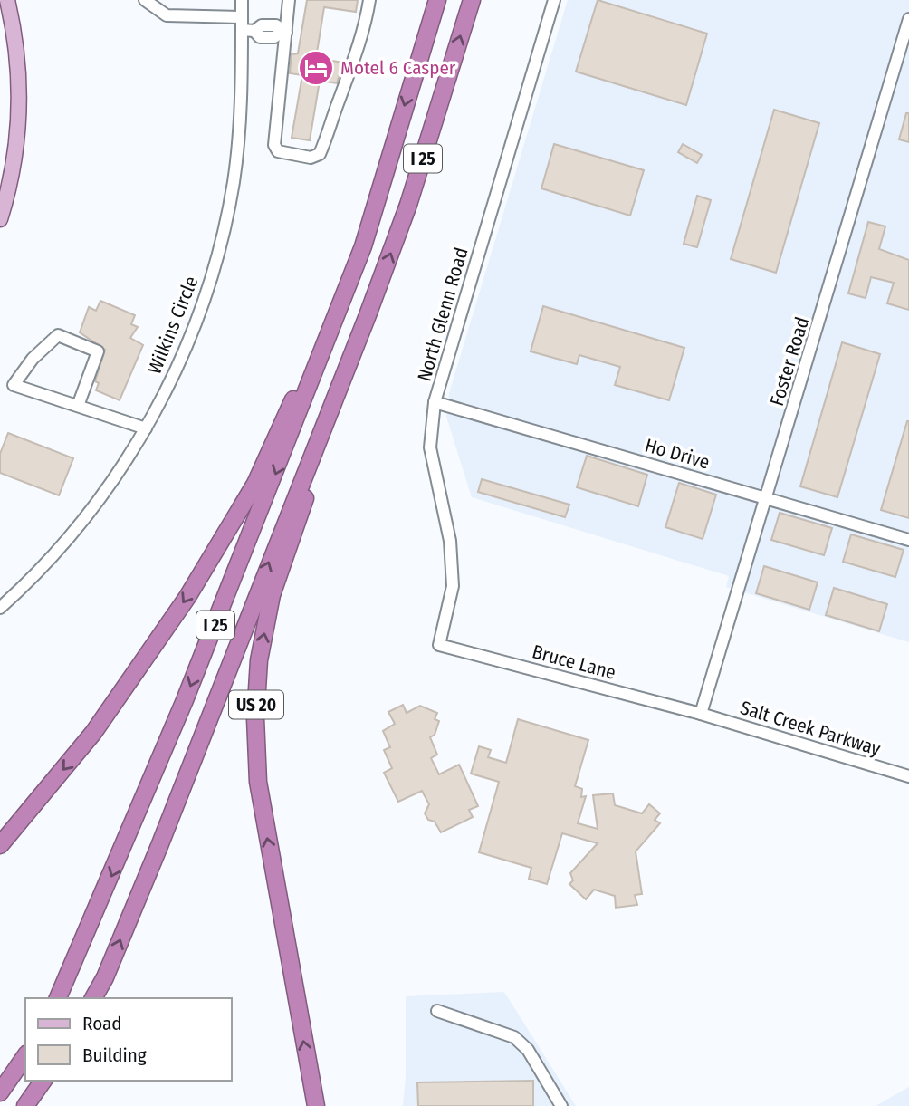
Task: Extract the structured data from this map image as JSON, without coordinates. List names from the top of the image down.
{
  "streets": {
    "highway": ["I 25", "US 20"],
    "street": [
      "North Glenn Road",
      "Wilkins Circle",
      "Foster Road",
      "Ho Drive",
      "Bruce Lane",
      "Salt Creek Parkway"
    ]
  },
  "crossings": [
    ["I 25", "US 20"],
    ["North Glenn Road", "Ho Drive"],
    ["North Glenn Road", "Bruce Lane"],
    ["Foster Road", "Ho Drive"],
    ["Foster Road", "Bruce Lane"],
    ["Foster Road", "Salt Creek Parkway"],
    ["Bruce Lane", "Salt Creek Parkway"]
  ],
  "places": {
    "hotel": ["Motel 6 Casper"]
  },
  "legend": ["Road", "Building"]
}
